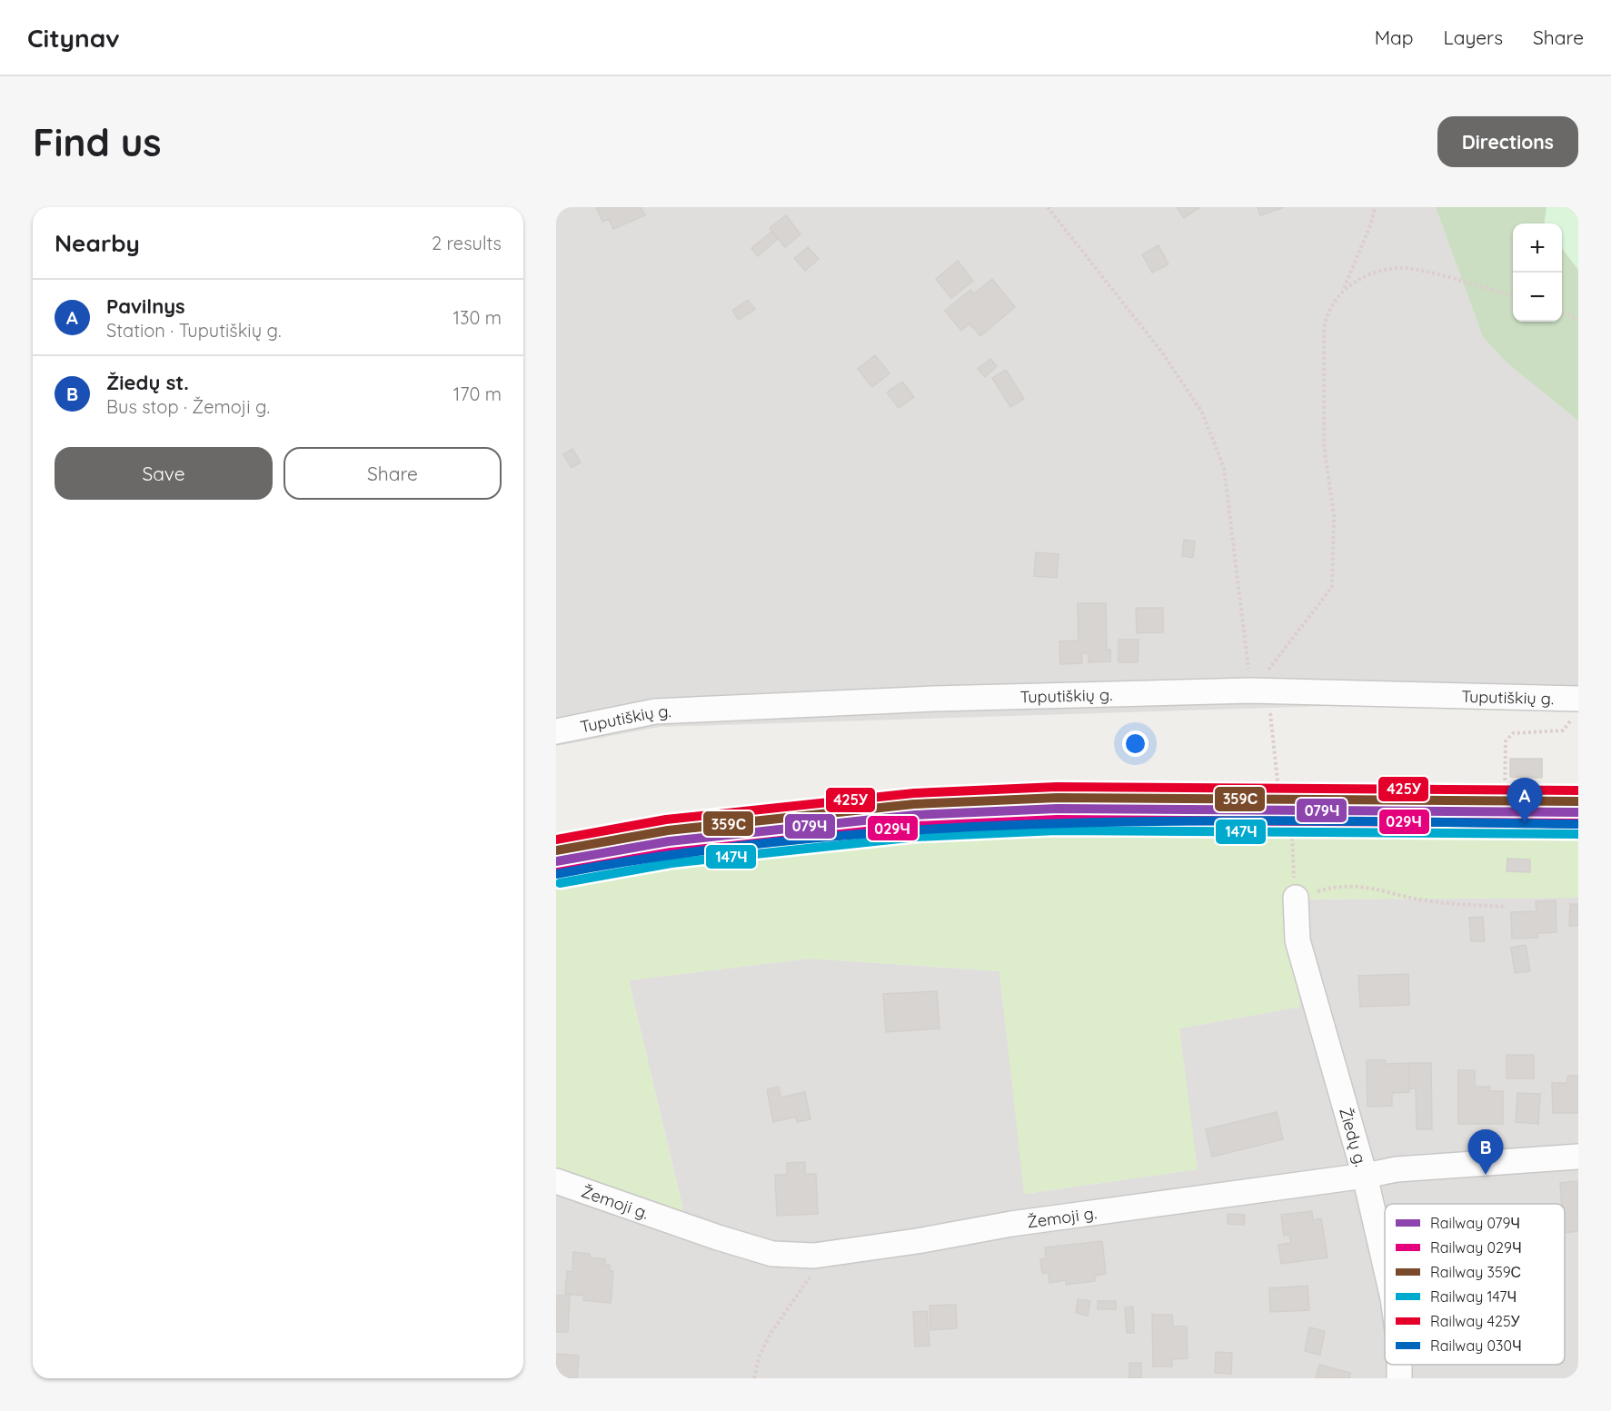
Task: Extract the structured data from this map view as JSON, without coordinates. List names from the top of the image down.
{
  "streets": {
    "street": ["Tuputiškių g.", "Žiedų g.", "Žemoji g."]
  },
  "crossings": [
    ["Žiedų g.", "Žemoji g."]
  ],
  "lines": [
    "rail line 425У",
    "rail line 359С",
    "rail line 079Ч",
    "rail line 029Ч",
    "rail line 030Ч",
    "rail line 147Ч"
  ],
  "legend": [
    "Railway 079Ч",
    "Railway 029Ч",
    "Railway 359С",
    "Railway 147Ч",
    "Railway 425У",
    "Railway 030Ч"
  ],
  "page": {
    "header": "Citynav",
    "nav": ["Map", "Layers", "Share"],
    "buttons": [
      "Directions",
      ["Save", "Share"]
    ],
    "title": "Find us",
    "heading": ["Nearby", "2 results"],
    "map_buttons": ["+", "−"],
    "list": [
      {
        "mark": "A",
        "name": "Pavilnys",
        "note": "Station · Tuputiškių g.",
        "value": "130 m"
      },
      {
        "mark": "B",
        "name": "Žiedų st.",
        "note": "Bus stop · Žemoji g.",
        "value": "170 m"
      }
    ],
    "pins": ["A", "B"]
  }
}
